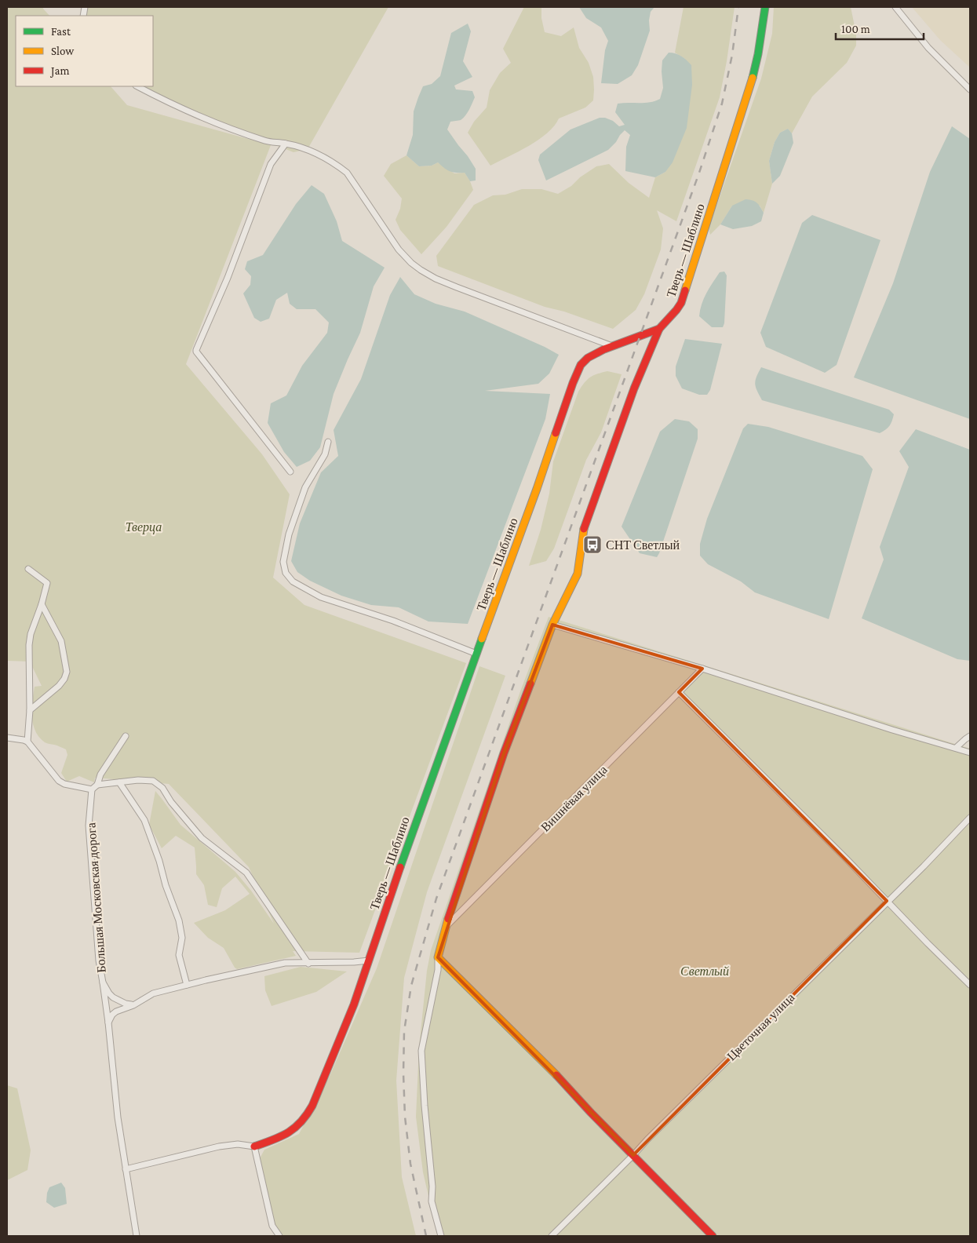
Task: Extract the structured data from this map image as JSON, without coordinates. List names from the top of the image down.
{
  "streets": {
    "street": [
      "Тверь — Шаблино",
      "Вишнёвая улица",
      "Большая Московская дорога",
      "Цветочная улица"
    ]
  },
  "parks": ["Тверца", "Светлый"],
  "places": {
    "bus stop": ["СНТ Светлый"]
  },
  "legend": ["Fast", "Slow", "Jam"],
  "scale_bar": "100 m"
}
